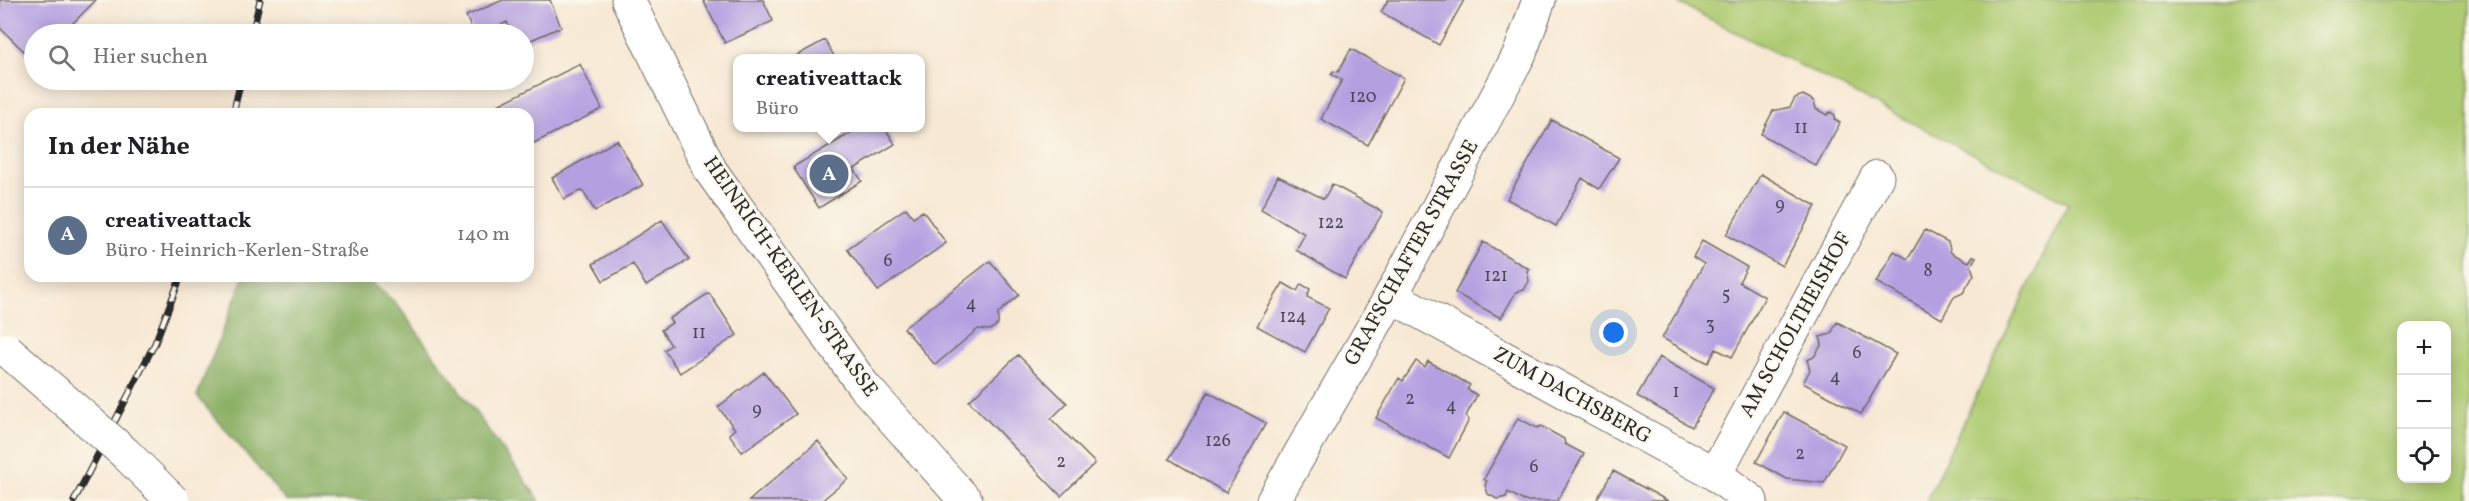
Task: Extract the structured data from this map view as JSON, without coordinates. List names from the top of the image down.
{
  "streets": {
    "street": [
      "GRAFSCHAFTER STRASSE",
      "HEINRICH-KERLEN-STRASSE",
      "AM SCHOLTHEISHOF",
      "ZUM DACHSBERG"
    ]
  },
  "crossings": [
    ["GRAFSCHAFTER STRASSE", "ZUM DACHSBERG"],
    ["AM SCHOLTHEISHOF", "ZUM DACHSBERG"]
  ],
  "house_numbers": [
    "120",
    "11",
    "9",
    "122",
    "6",
    "8",
    "121",
    "5",
    "4",
    "124",
    "3",
    "11",
    "6",
    "4",
    "1",
    "2",
    "4",
    "9",
    "126",
    "2",
    "2",
    "6"
  ],
  "page": {
    "search": "Hier suchen",
    "popup": ["creativeattack", "Büro"],
    "heading": "In der Nähe",
    "pins": "A",
    "list": [
      {
        "mark": "A",
        "name": "creativeattack",
        "note": "Büro · Heinrich-Kerlen-Straße",
        "value": "140 m"
      }
    ],
    "map_buttons": ["+", "−"]
  }
}
